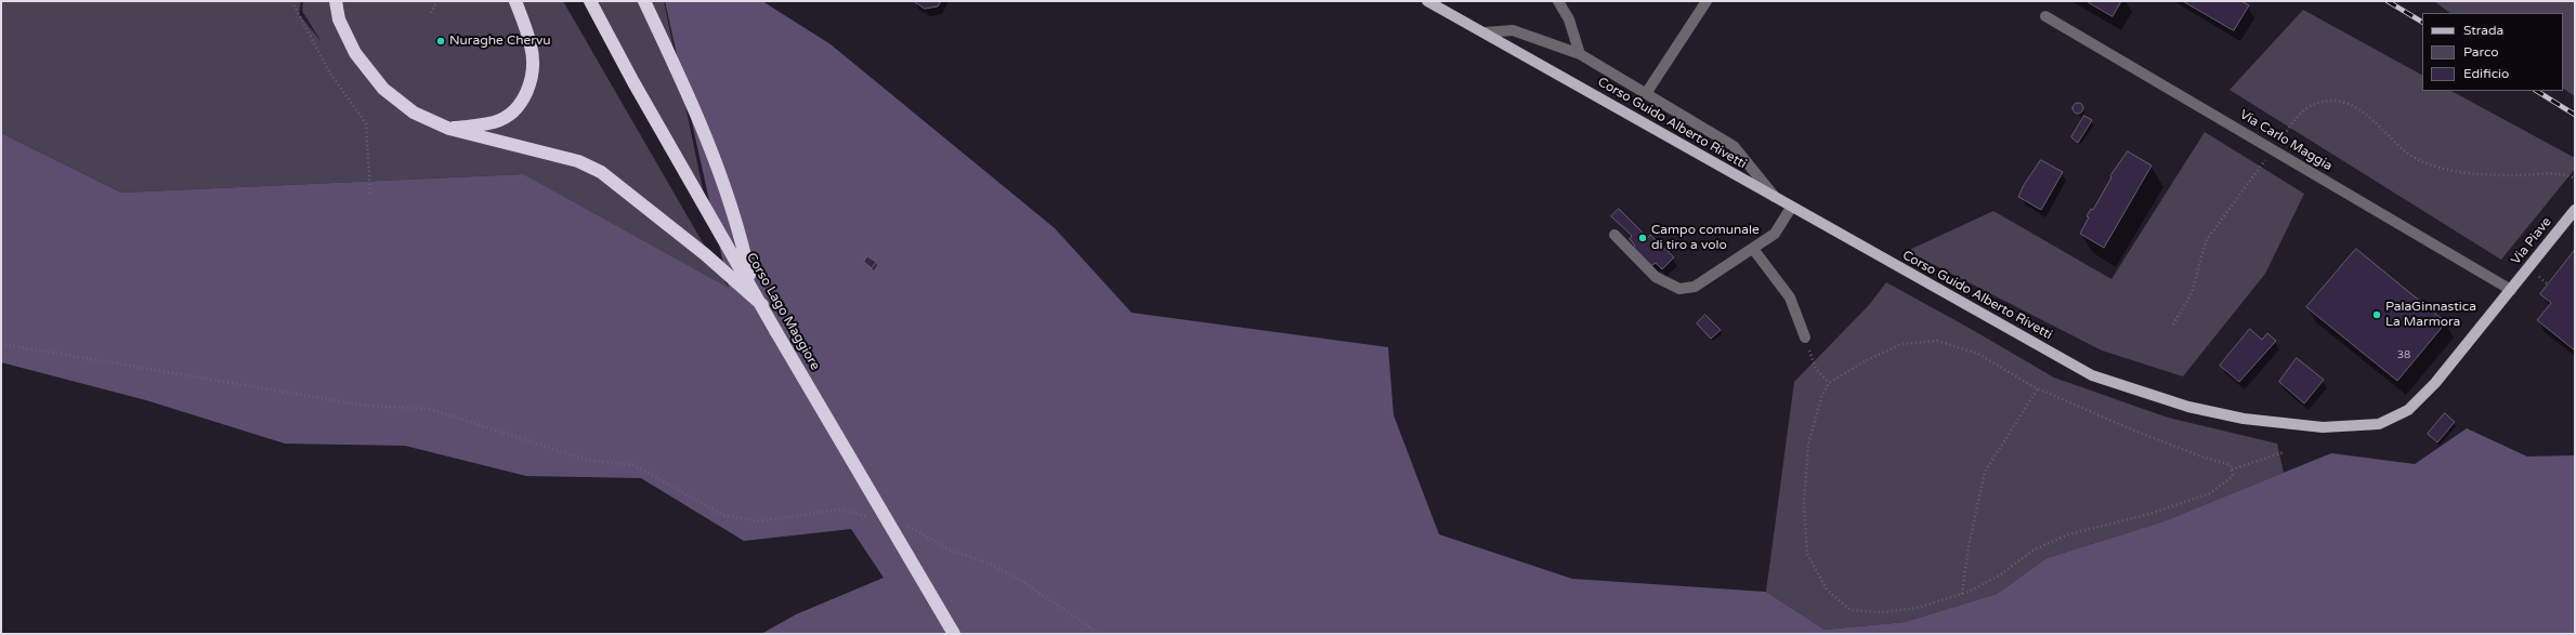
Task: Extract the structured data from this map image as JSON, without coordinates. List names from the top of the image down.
{
  "streets": {
    "highway": ["Corso Lago Maggiore"],
    "main road": ["Corso Guido Alberto Rivetti", "Via Piave"],
    "street": ["Via Carlo Maggia"]
  },
  "crossings": [
    ["Corso Guido Alberto Rivetti", "Via Carlo Maggia"],
    ["Corso Guido Alberto Rivetti", "Via Piave"],
    ["Via Carlo Maggia", "Via Piave"]
  ],
  "places": ["Nuraghe Chervu", "Campo comunale di tiro a volo", "PalaGinnastica La Marmora"],
  "house_numbers": ["38"],
  "legend": ["Strada", "Parco", "Edificio"]
}
